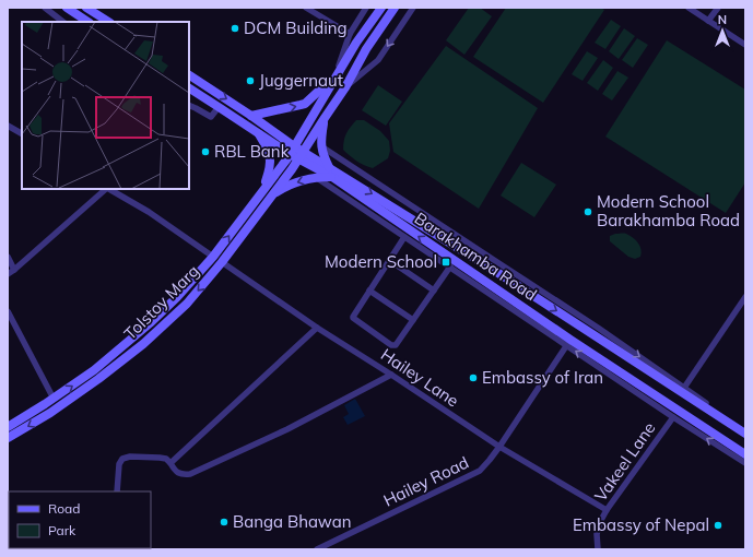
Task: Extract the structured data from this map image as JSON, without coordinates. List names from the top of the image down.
{
  "streets": {
    "main road": ["Barakhamba Road", "Tolstoy Marg"],
    "street": ["Hailey Lane", "Vakeel Lane", "Hailey Road"]
  },
  "crossings": [
    ["Barakhamba Road", "Tolstoy Marg"],
    ["Barakhamba Road", "Hailey Road"],
    ["Tolstoy Marg", "Hailey Lane"],
    ["Hailey Lane", "Vakeel Lane"],
    ["Hailey Lane", "Hailey Road"]
  ],
  "places": {
    "other": [
      "DCM Building",
      "Juggernaut",
      "RBL Bank",
      "Modern School Barakhamba Road",
      "Embassy of Iran",
      "Banga Bhawan",
      "Embassy of Nepal"
    ],
    "transit": ["Modern School"]
  },
  "legend": ["Road", "Park"],
  "north": "top"
}
